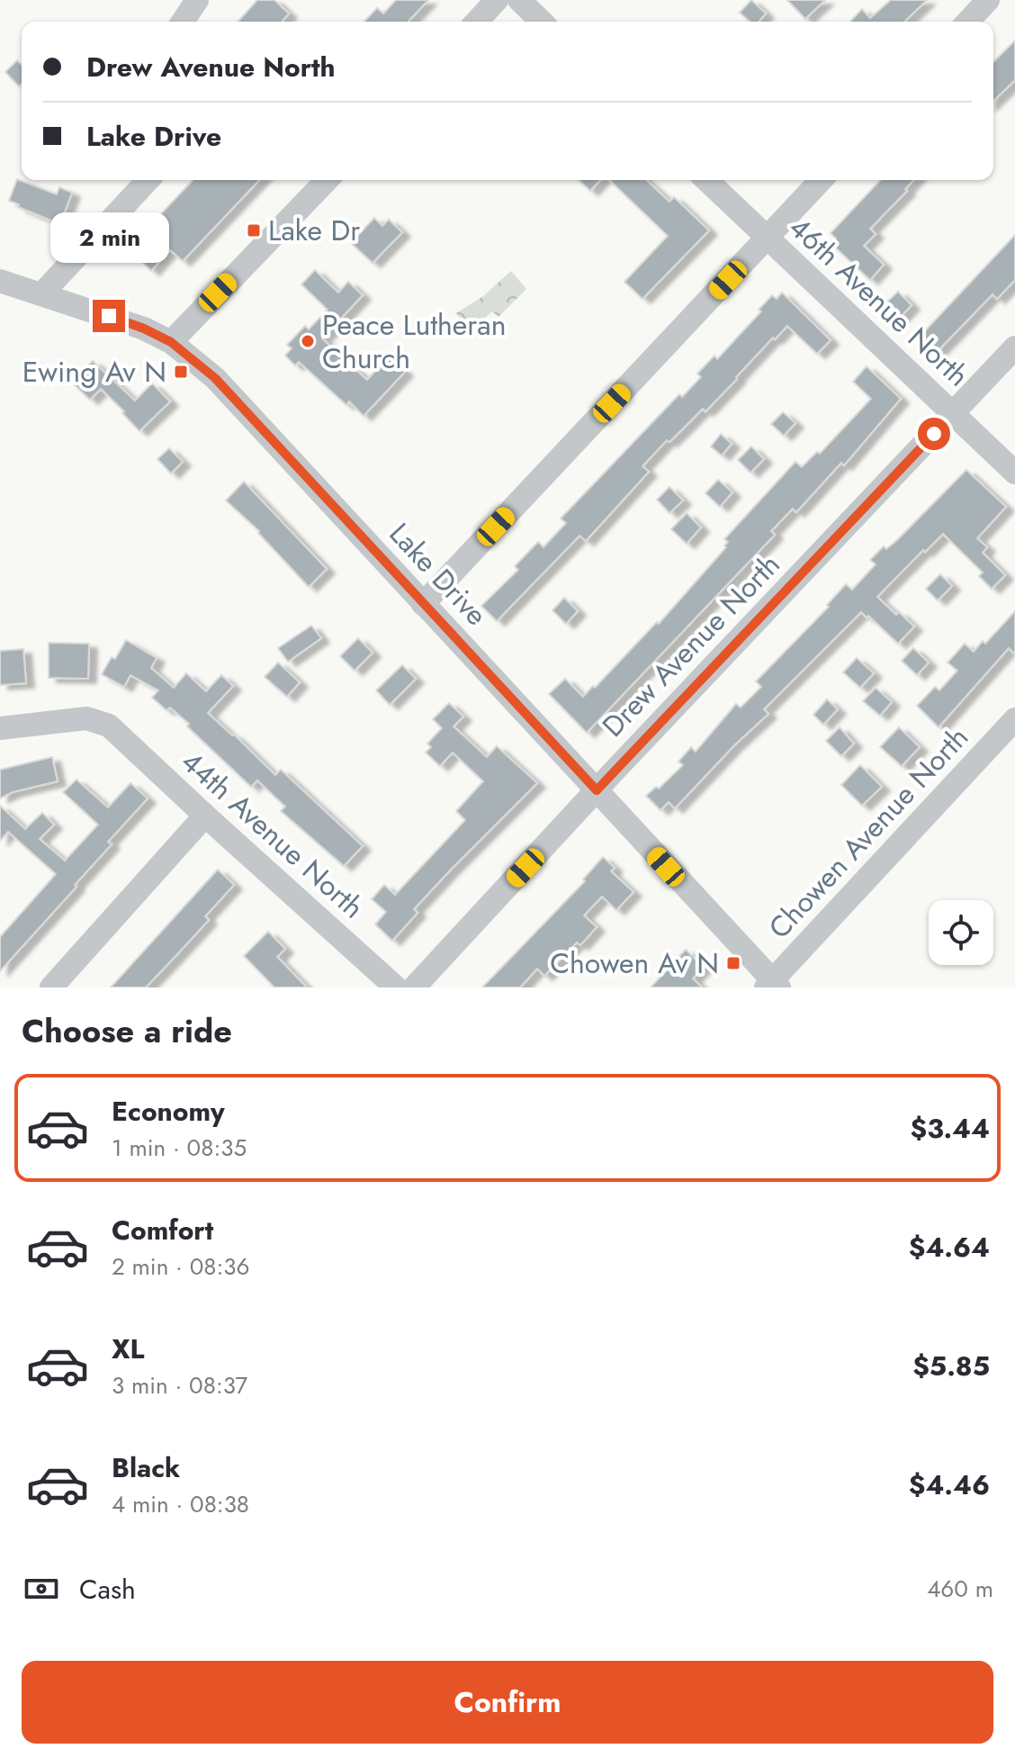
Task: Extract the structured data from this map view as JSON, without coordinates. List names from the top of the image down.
{
  "streets": {
    "street": [
      "46th Avenue North",
      "Lake Drive",
      "Drew Avenue North",
      "Chowen Avenue North",
      "44th Avenue North"
    ]
  },
  "crossings": [
    ["46th Avenue North", "Drew Avenue North"],
    ["Lake Drive", "Drew Avenue North"],
    ["Lake Drive", "Chowen Avenue North"]
  ],
  "places": {
    "transit": ["Lake Dr", "Ewing Av N", "Chowen Av N"],
    "other": ["Peace Lutheran Church"]
  },
  "page": {
    "banner": ["Drew Avenue North", "Lake Drive"],
    "bubble": "2 min",
    "heading": "Choose a ride",
    "list": [
      {
        "name": "Economy",
        "note": "1 min · 08:35",
        "value": "$3.44"
      },
      {
        "name": "Comfort",
        "note": "2 min · 08:36",
        "value": "$4.64"
      },
      {
        "name": "XL",
        "note": "3 min · 08:37",
        "value": "$5.85"
      },
      {
        "name": "Black",
        "note": "4 min · 08:38",
        "value": "$4.46"
      }
    ],
    "pay": ["Cash", "460 m"],
    "buttons": "Confirm"
  }
}
